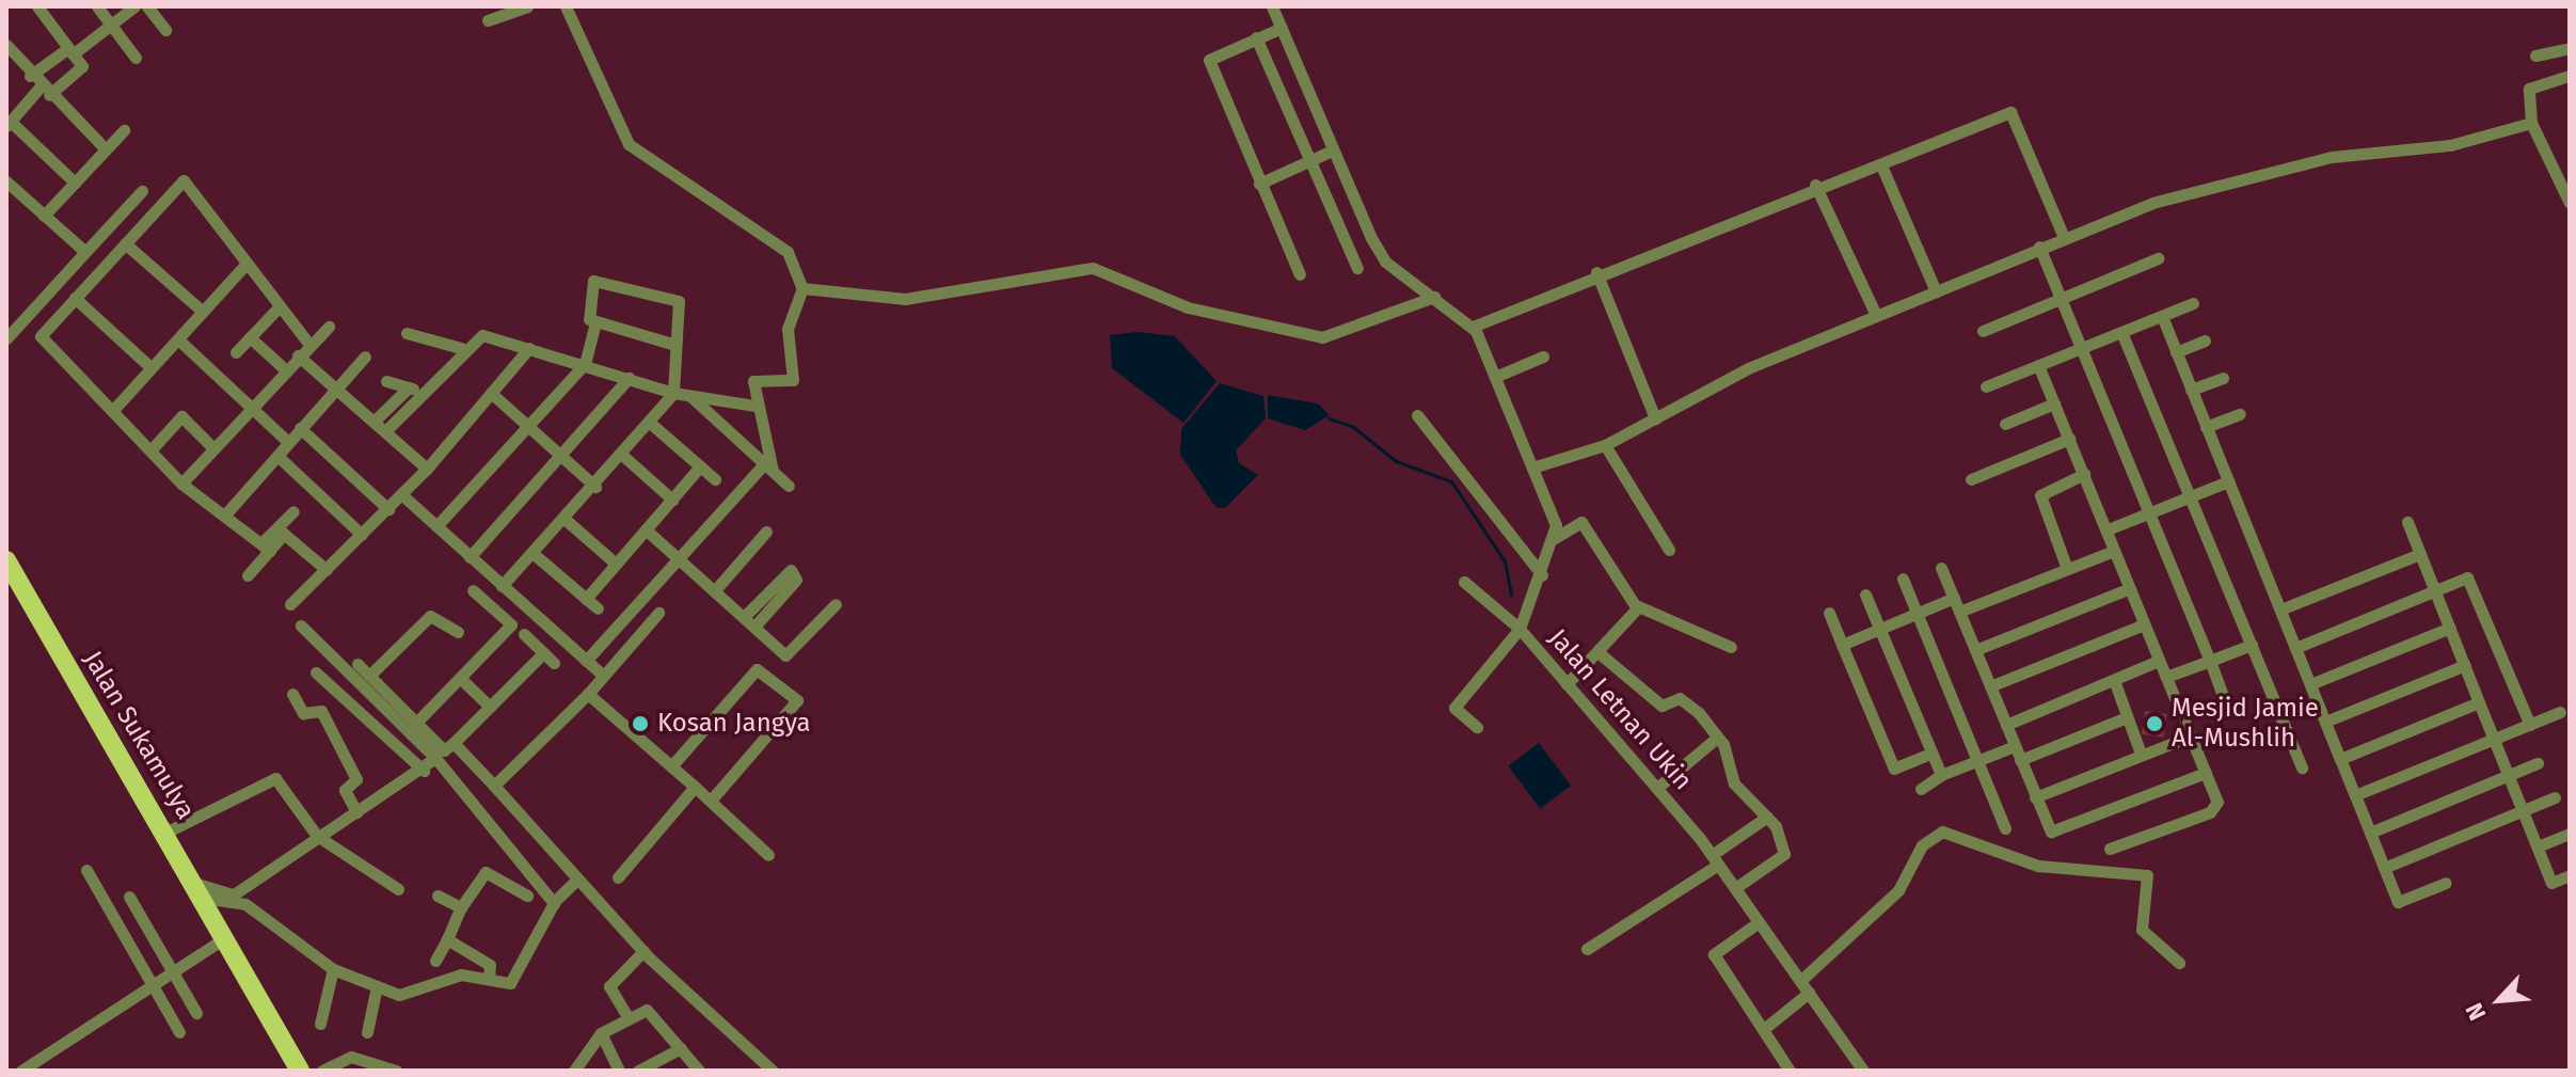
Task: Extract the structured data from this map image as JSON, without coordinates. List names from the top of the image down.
{
  "streets": {
    "main road": ["Jalan Sukamulya"],
    "street": ["Jalan Letnan Ukin"]
  },
  "places": ["Kosan Jangya", "Mesjid Jamie Al-Mushlih"],
  "north": "bottom left"
}
